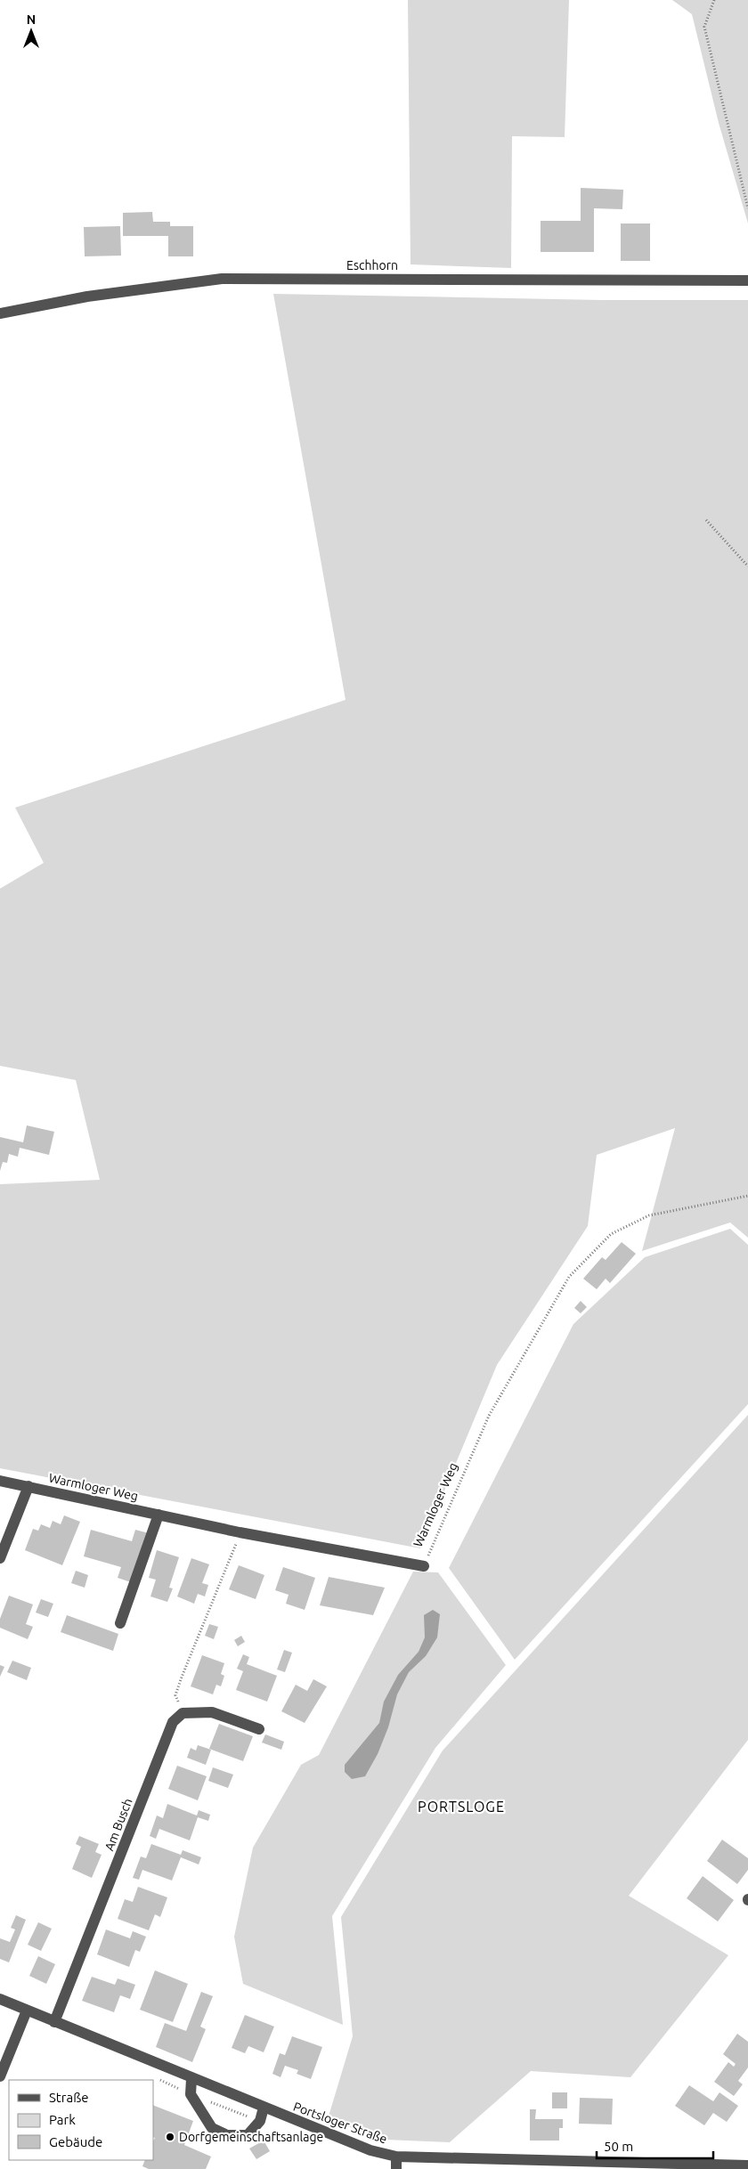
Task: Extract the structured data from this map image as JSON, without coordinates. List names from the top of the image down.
{
  "streets": {
    "street": [
      "Eschhorn",
      "Warmloger Weg",
      "Am Busch",
      "Portsloger Straße"
    ]
  },
  "crossings": [
    ["Am Busch", "Portsloger Straße"]
  ],
  "districts": ["PORTSLOGE"],
  "places": ["Dorfgemeinschaftsanlage"],
  "legend": ["Straße", "Park", "Gebäude"],
  "scale_bar": "50 m",
  "north": "top"
}
